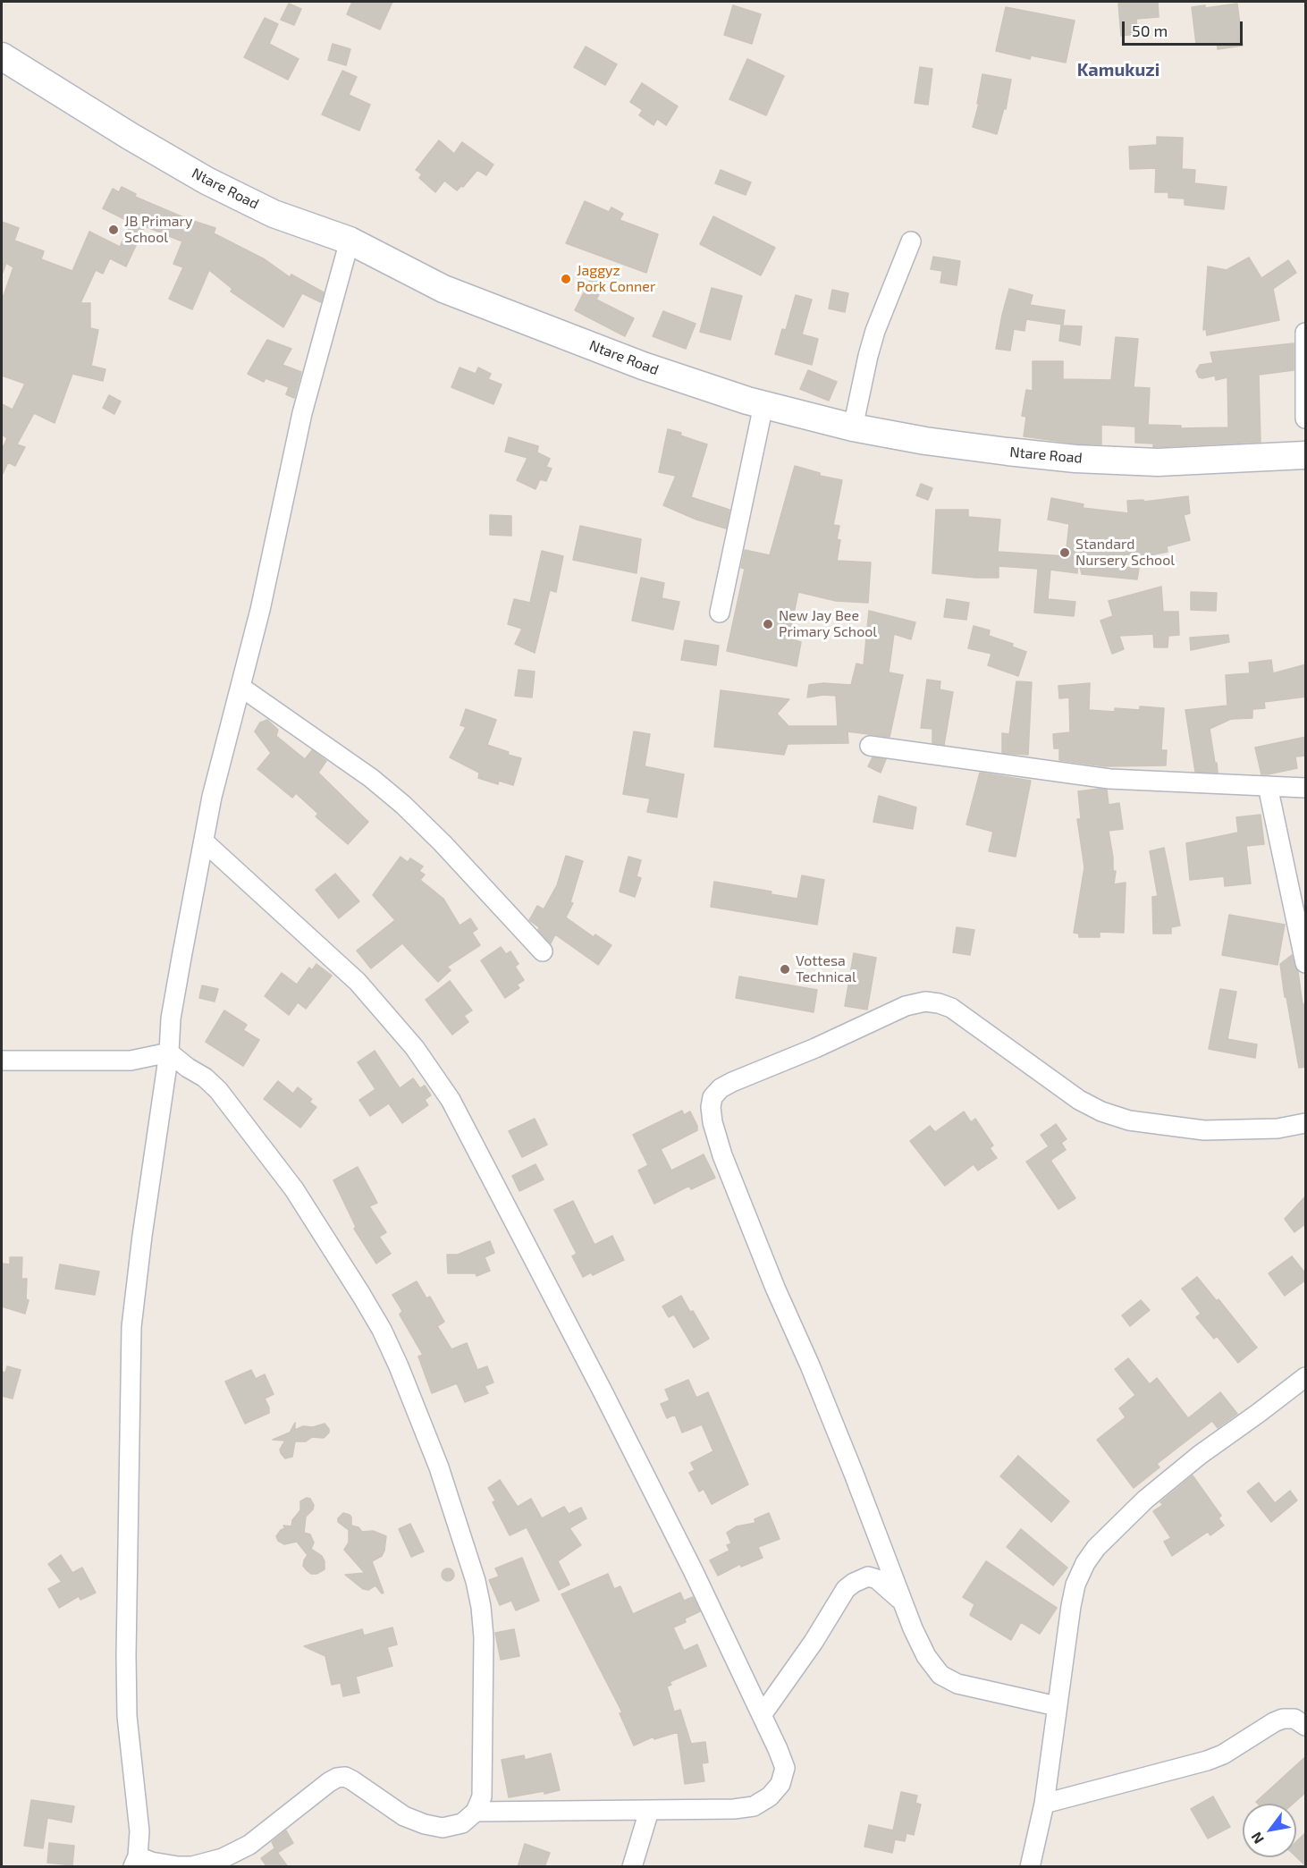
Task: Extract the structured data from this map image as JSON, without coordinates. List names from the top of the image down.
{
  "streets": {
    "main road": ["Ntare Road"]
  },
  "districts": ["Kamukuzi"],
  "places": [
    "JB Primary School",
    "Jaggyz Pork Conner",
    "Standard Nursery School",
    "New Jay Bee Primary School",
    "Vottesa Technical"
  ],
  "scale_bar": "50 m",
  "north": "bottom left"
}
